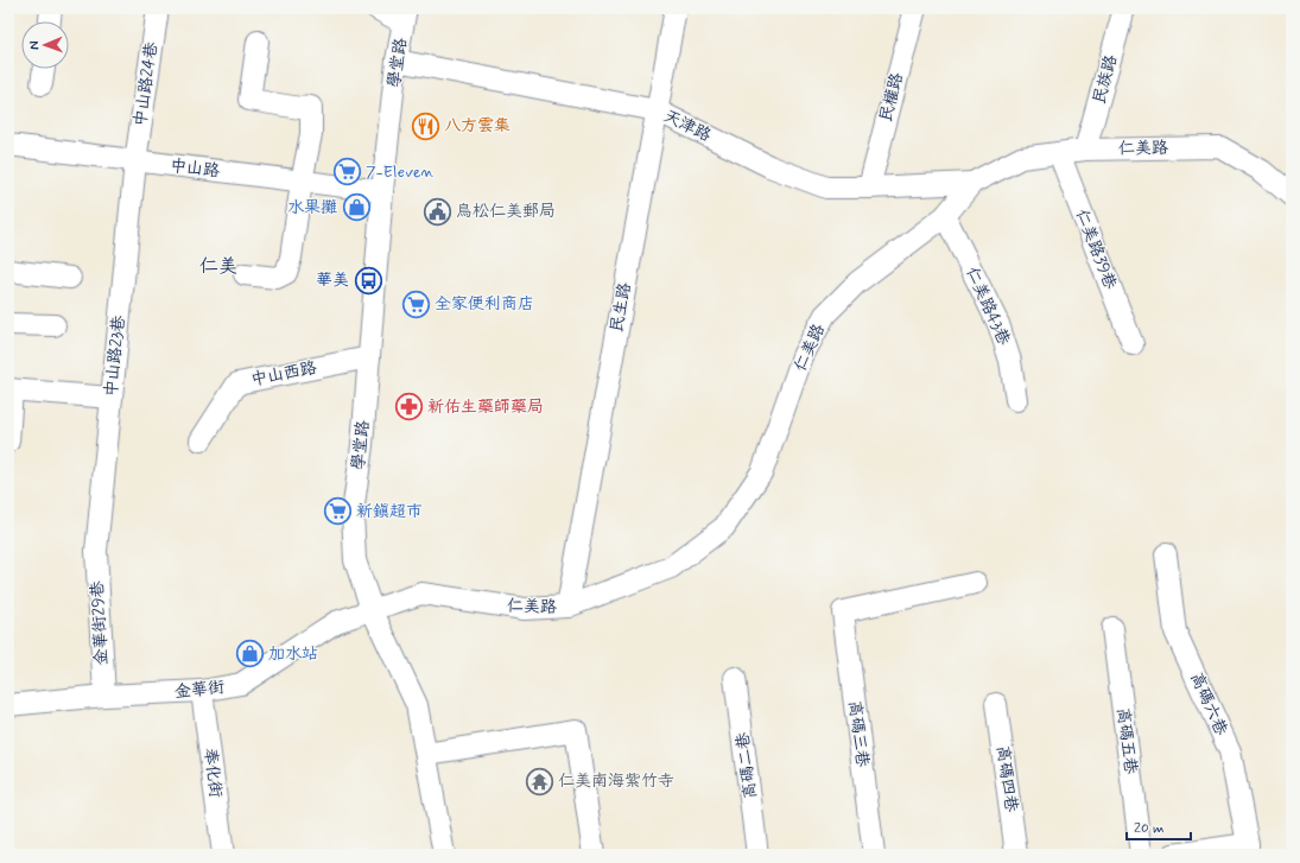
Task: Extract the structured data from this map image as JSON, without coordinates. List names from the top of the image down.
{
  "streets": {
    "street": [
      "學堂路",
      "民族路",
      "中山路24巷",
      "民權路",
      "天津路",
      "仁美路",
      "中山路",
      "仁美路39巷",
      "仁美路43巷",
      "民生路",
      "中山路23巷",
      "中山西路",
      "金華街29巷",
      "金華街",
      "高碼六巷",
      "高碼三巷",
      "高碼五巷",
      "高碼二巷",
      "奉化街",
      "高碼四巷"
    ]
  },
  "crossings": [
    ["學堂路", "天津路"],
    ["學堂路", "仁美路"],
    ["學堂路", "中山路"],
    ["學堂路", "中山西路"],
    ["學堂路", "金華街"],
    ["民族路", "仁美路"],
    ["中山路24巷", "中山路"],
    ["中山路24巷", "中山路23巷"],
    ["民權路", "天津路"],
    ["天津路", "仁美路"],
    ["天津路", "民生路"],
    ["仁美路", "仁美路39巷"],
    ["仁美路", "仁美路43巷"],
    ["仁美路", "民生路"],
    ["仁美路", "金華街"],
    ["中山路", "中山路23巷"],
    ["中山路23巷", "金華街29巷"],
    ["金華街29巷", "金華街"],
    ["金華街", "奉化街"]
  ],
  "districts": ["仁美"],
  "places": {
    "restaurant": ["八方雲集"],
    "supermarket": ["7-Eleven", "全家便利商店", "新鎮超市"],
    "shop": ["水果攤", "加水站"],
    "public building": ["鳥松仁美郵局"],
    "bus stop": ["華美"],
    "pharmacy": ["新佑生藥師藥局"],
    "temple": ["仁美南海紫竹寺"]
  },
  "scale_bar": "20 m",
  "north": "left"
}
